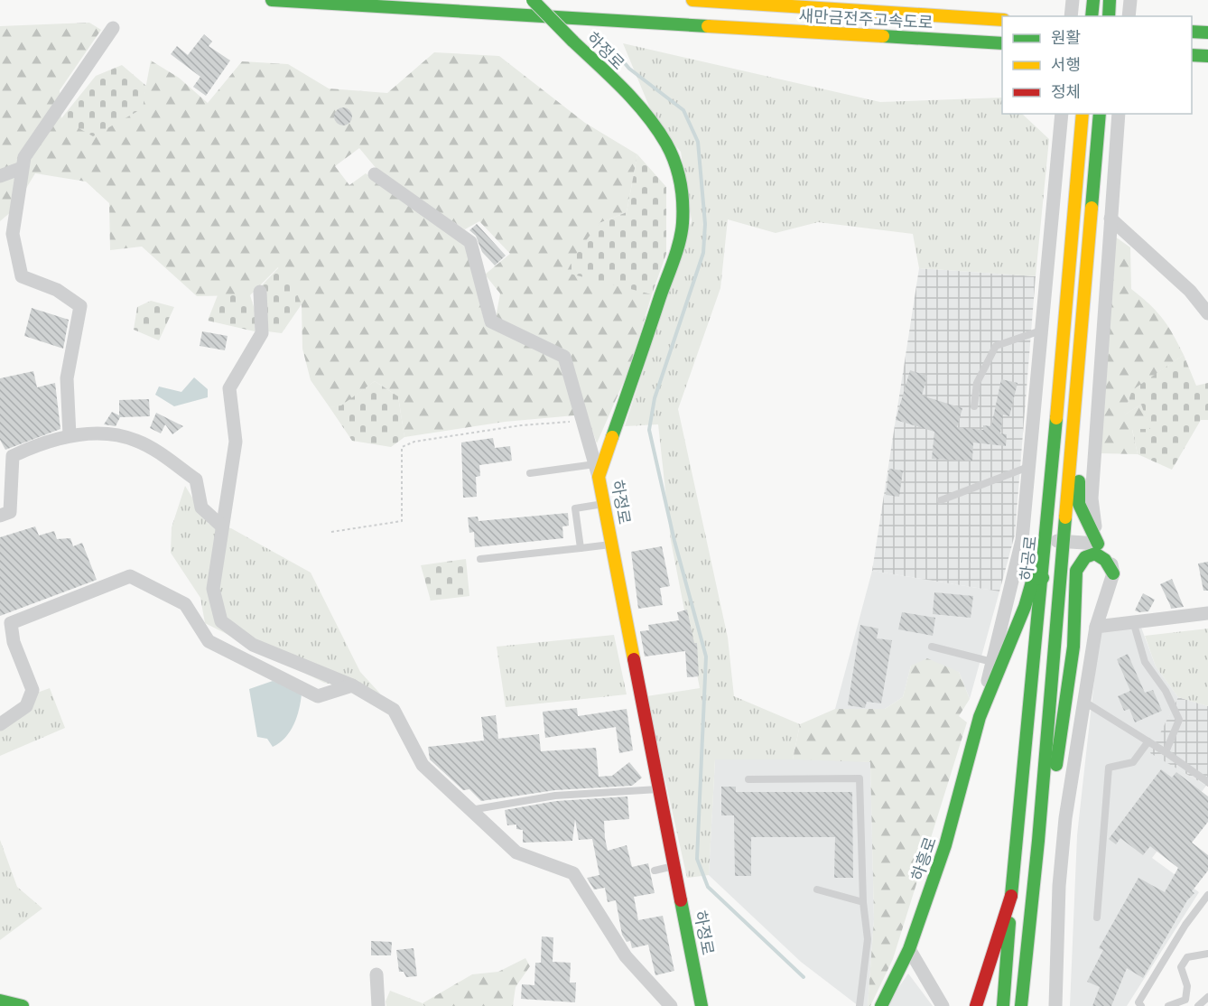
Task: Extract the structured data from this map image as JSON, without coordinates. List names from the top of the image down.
{
  "streets": {
    "main road": [
      "새만금전주고속도로",
      "하정로",
      "하공로",
      "하흥로"
    ]
  },
  "crossings": [
    ["하공로", "하흥로"]
  ],
  "legend": ["원활", "서행", "정체"]
}
